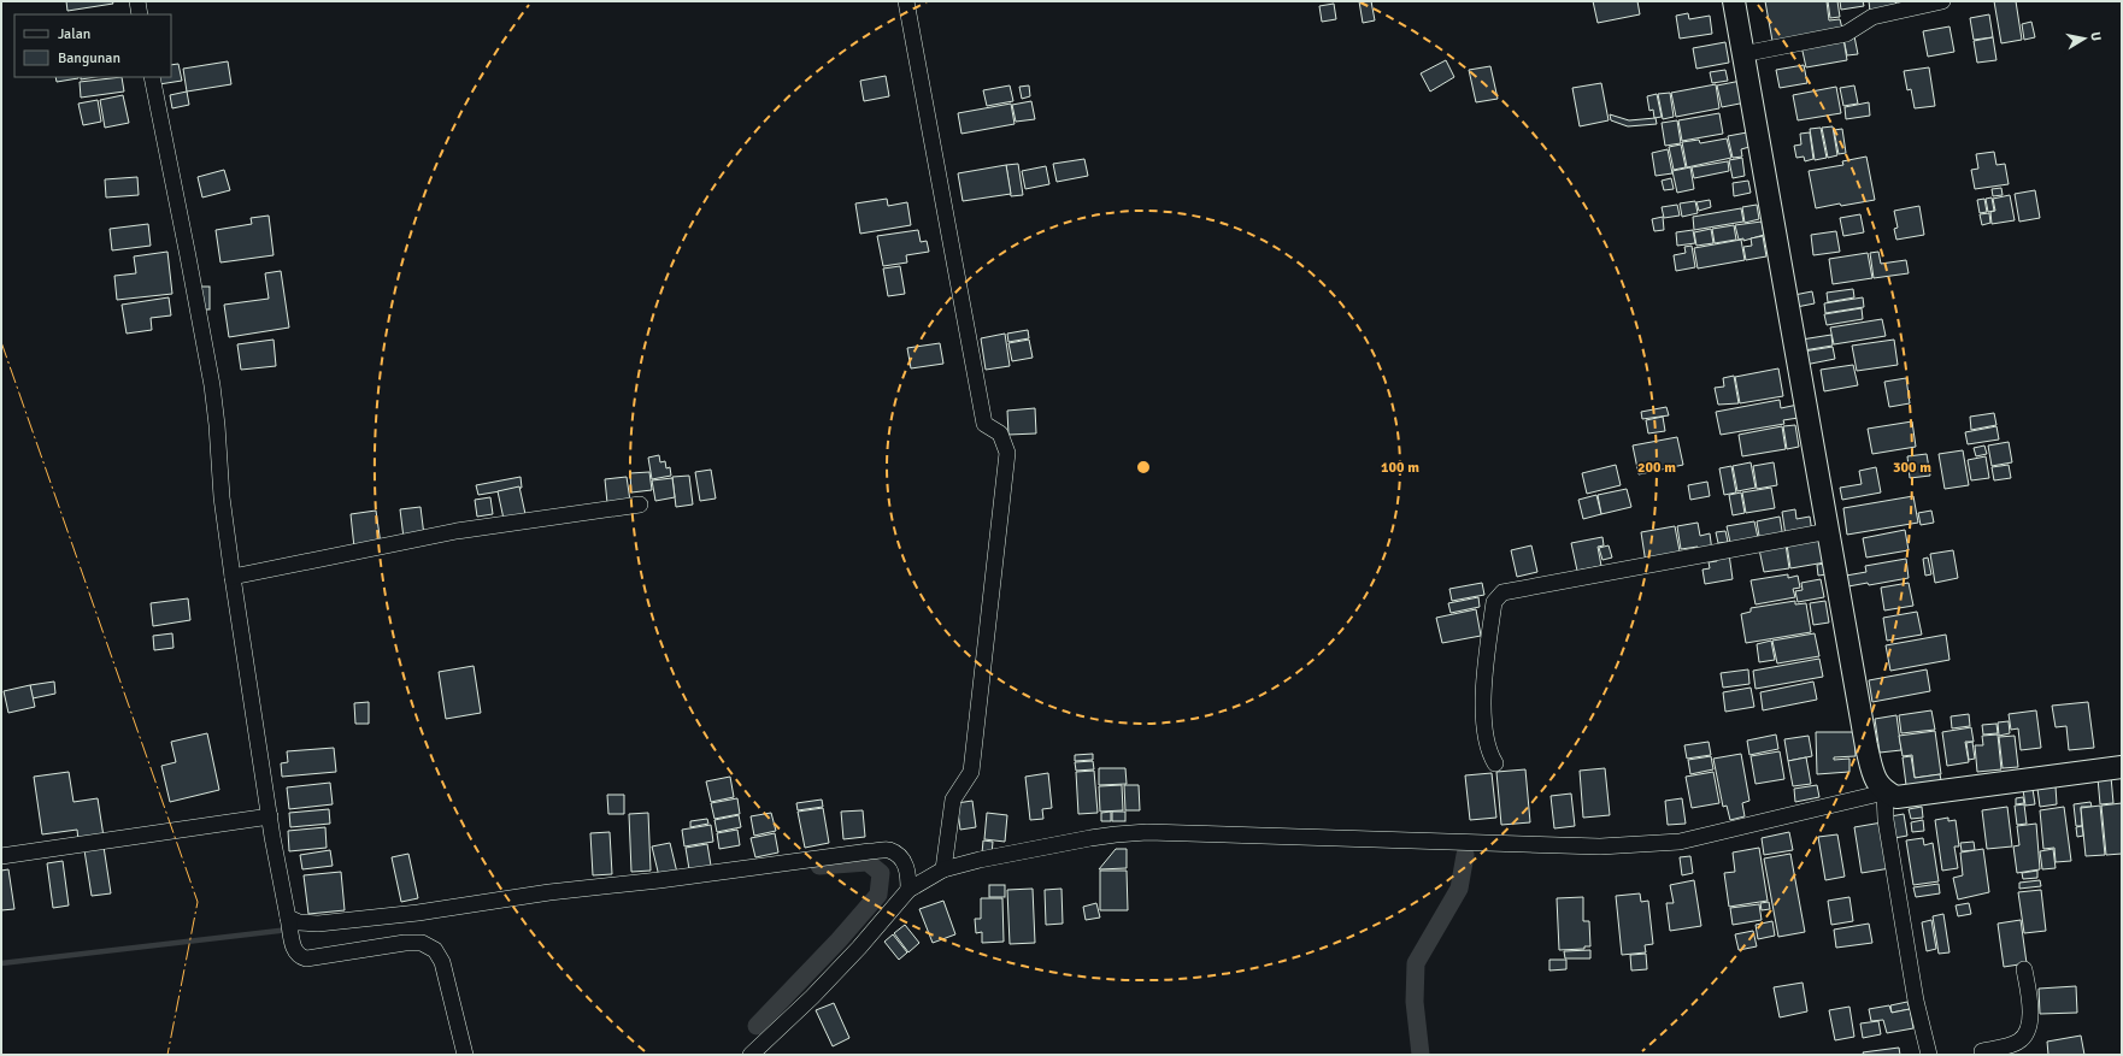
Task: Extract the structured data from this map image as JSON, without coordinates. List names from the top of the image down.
{
  "legend": ["Jalan", "Bangunan"],
  "north": "right",
  "rings": ["100 m", "200 m", "300 m"]
}
